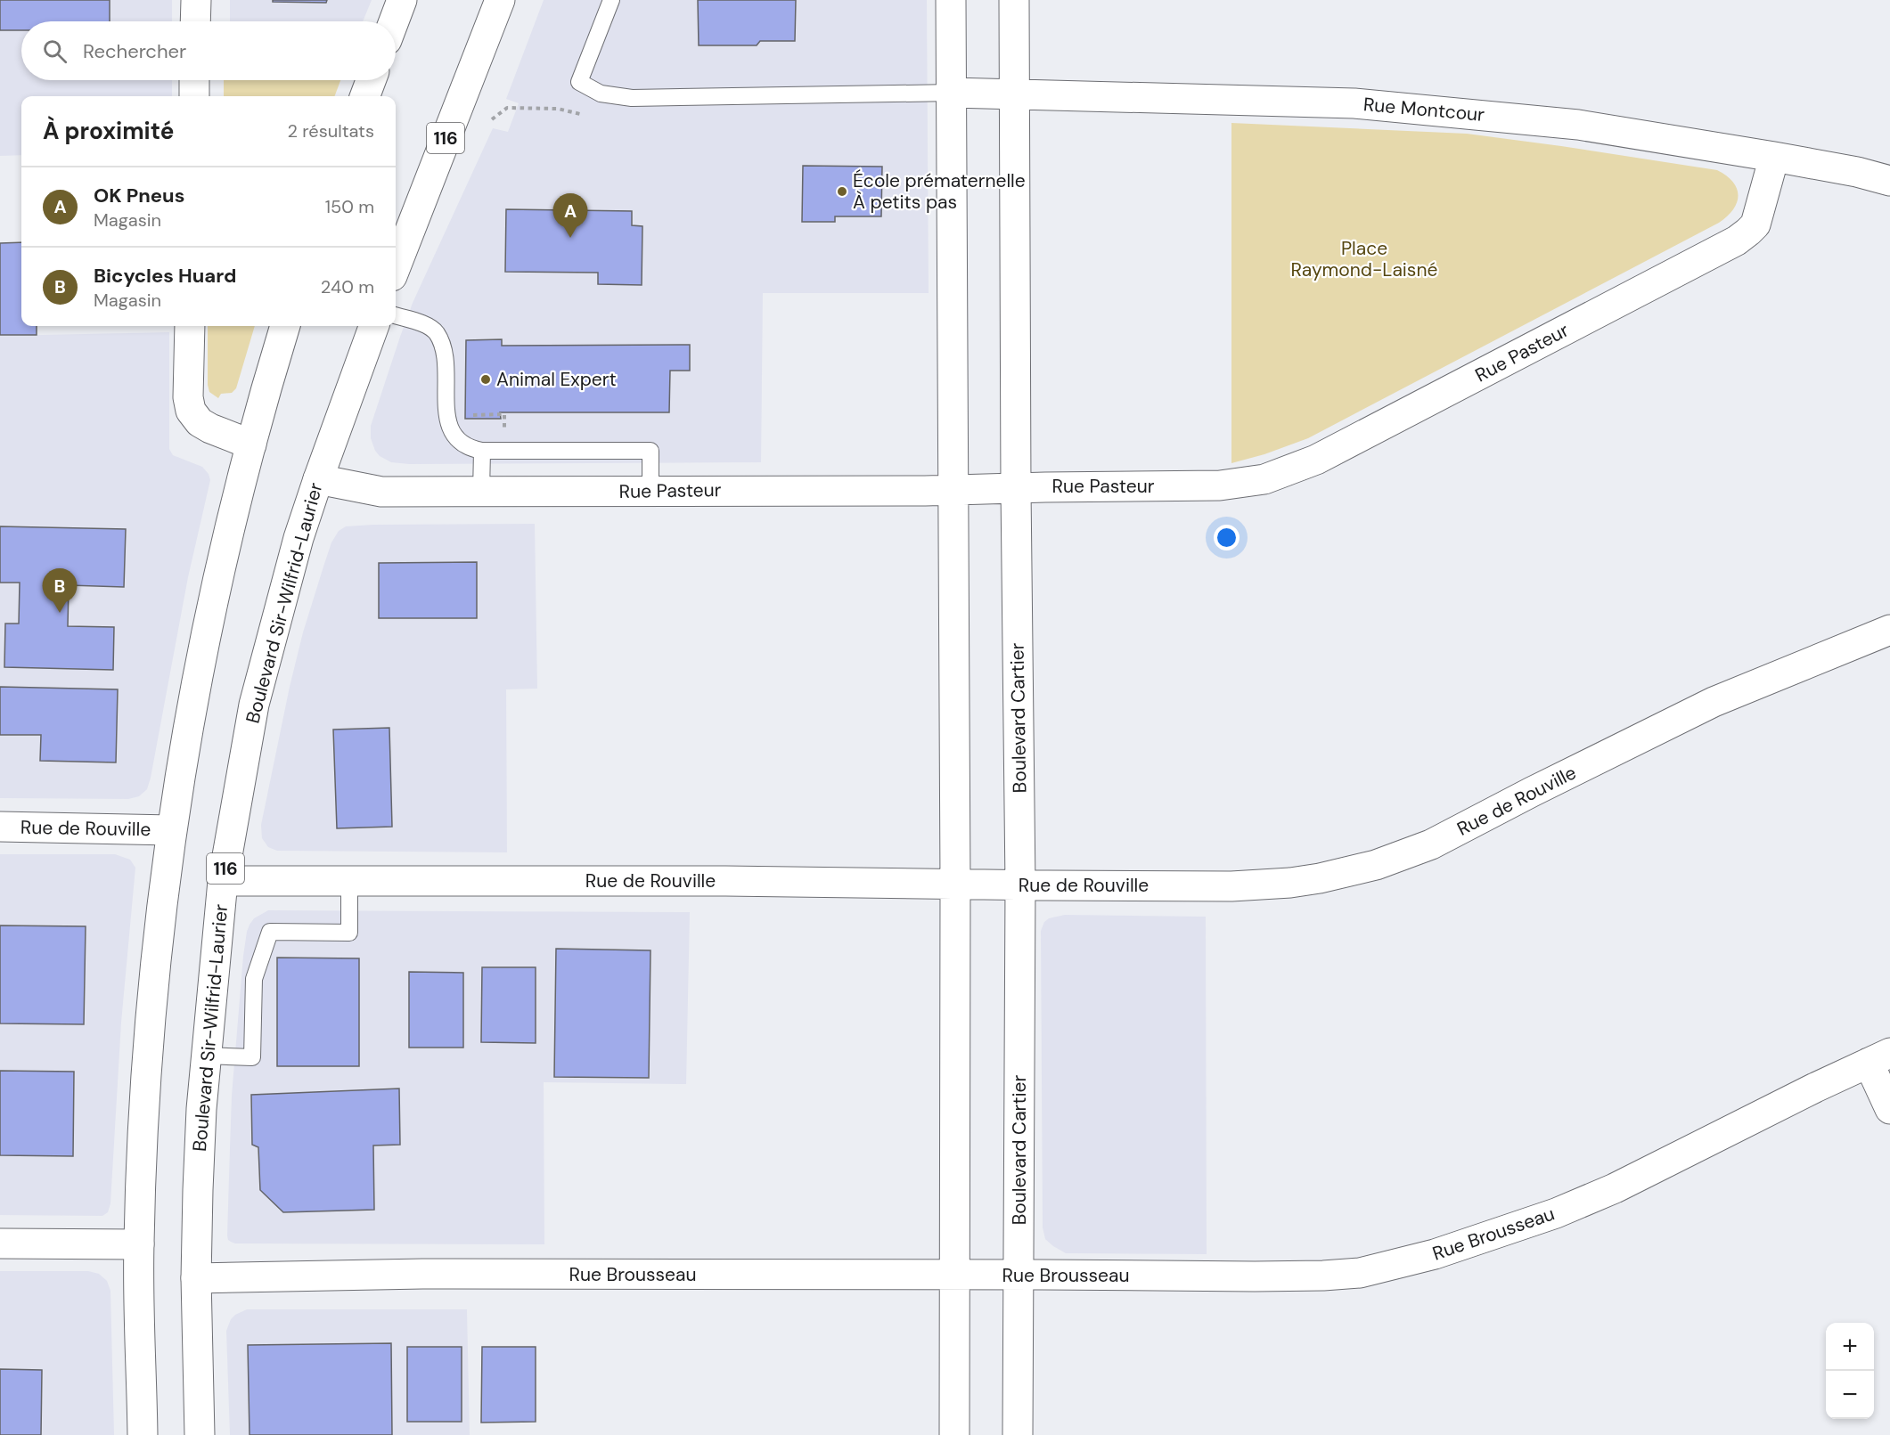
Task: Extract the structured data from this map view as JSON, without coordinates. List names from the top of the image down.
{
  "streets": {
    "street": [
      "Rue Montcour",
      "116",
      "Rue Pasteur",
      "Boulevard Sir-Wilfrid-Laurier",
      "Boulevard Cartier",
      "Rue de Rouville",
      "Rue Brousseau"
    ]
  },
  "crossings": [
    ["Rue Montcour", "Rue Pasteur"],
    ["Rue Montcour", "Boulevard Cartier"],
    ["Rue Pasteur", "Boulevard Sir-Wilfrid-Laurier"],
    ["Rue Pasteur", "Boulevard Cartier"],
    ["Boulevard Sir-Wilfrid-Laurier", "Rue de Rouville"],
    ["Boulevard Sir-Wilfrid-Laurier", "Rue Brousseau"],
    ["Boulevard Cartier", "Rue de Rouville"],
    ["Boulevard Cartier", "Rue Brousseau"]
  ],
  "parks": ["Place Raymond-Laisné"],
  "places": ["École prématernelle À petits pas", "Animal Expert"],
  "page": {
    "search": "Rechercher",
    "heading": ["À proximité", "2 résultats"],
    "list": [
      {
        "mark": "A",
        "name": "OK Pneus",
        "note": "Magasin",
        "value": "150 m"
      },
      {
        "mark": "B",
        "name": "Bicycles Huard",
        "note": "Magasin",
        "value": "240 m"
      }
    ],
    "pins": ["A", "B"],
    "map_buttons": ["+", "−"]
  }
}
